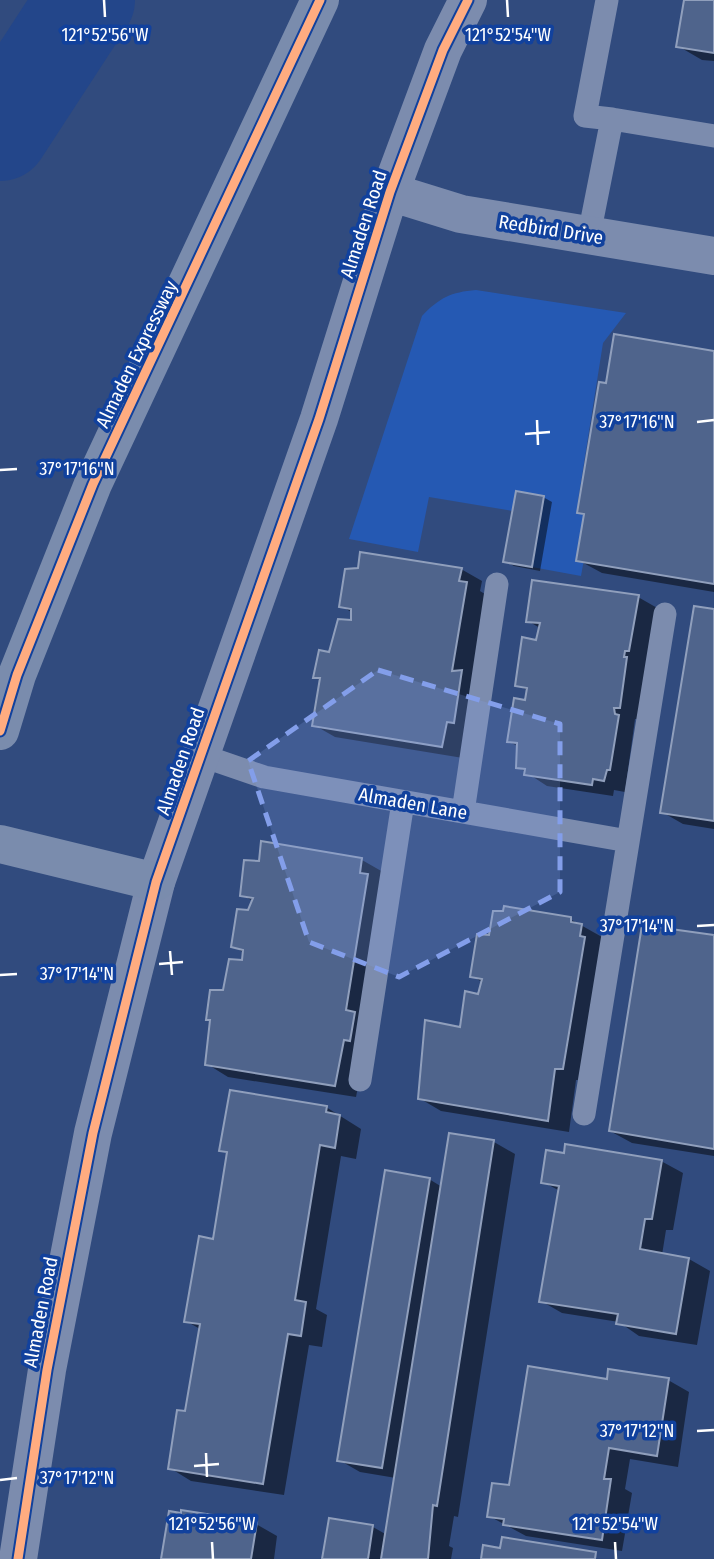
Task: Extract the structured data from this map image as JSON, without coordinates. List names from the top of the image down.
{
  "streets": {
    "main road": ["Almaden Expressway"],
    "street": ["Almaden Road", "Redbird Drive"],
    "lane": ["Almaden Lane"]
  },
  "crossings": [
    ["Almaden Road", "Redbird Drive"],
    ["Almaden Road", "Almaden Lane"]
  ],
  "coordinates": [
    "121°52'56\"W",
    "121°52'54\"W",
    "37°17'16\"N",
    "37°17'14\"N",
    "37°17'12\"N"
  ]
}
